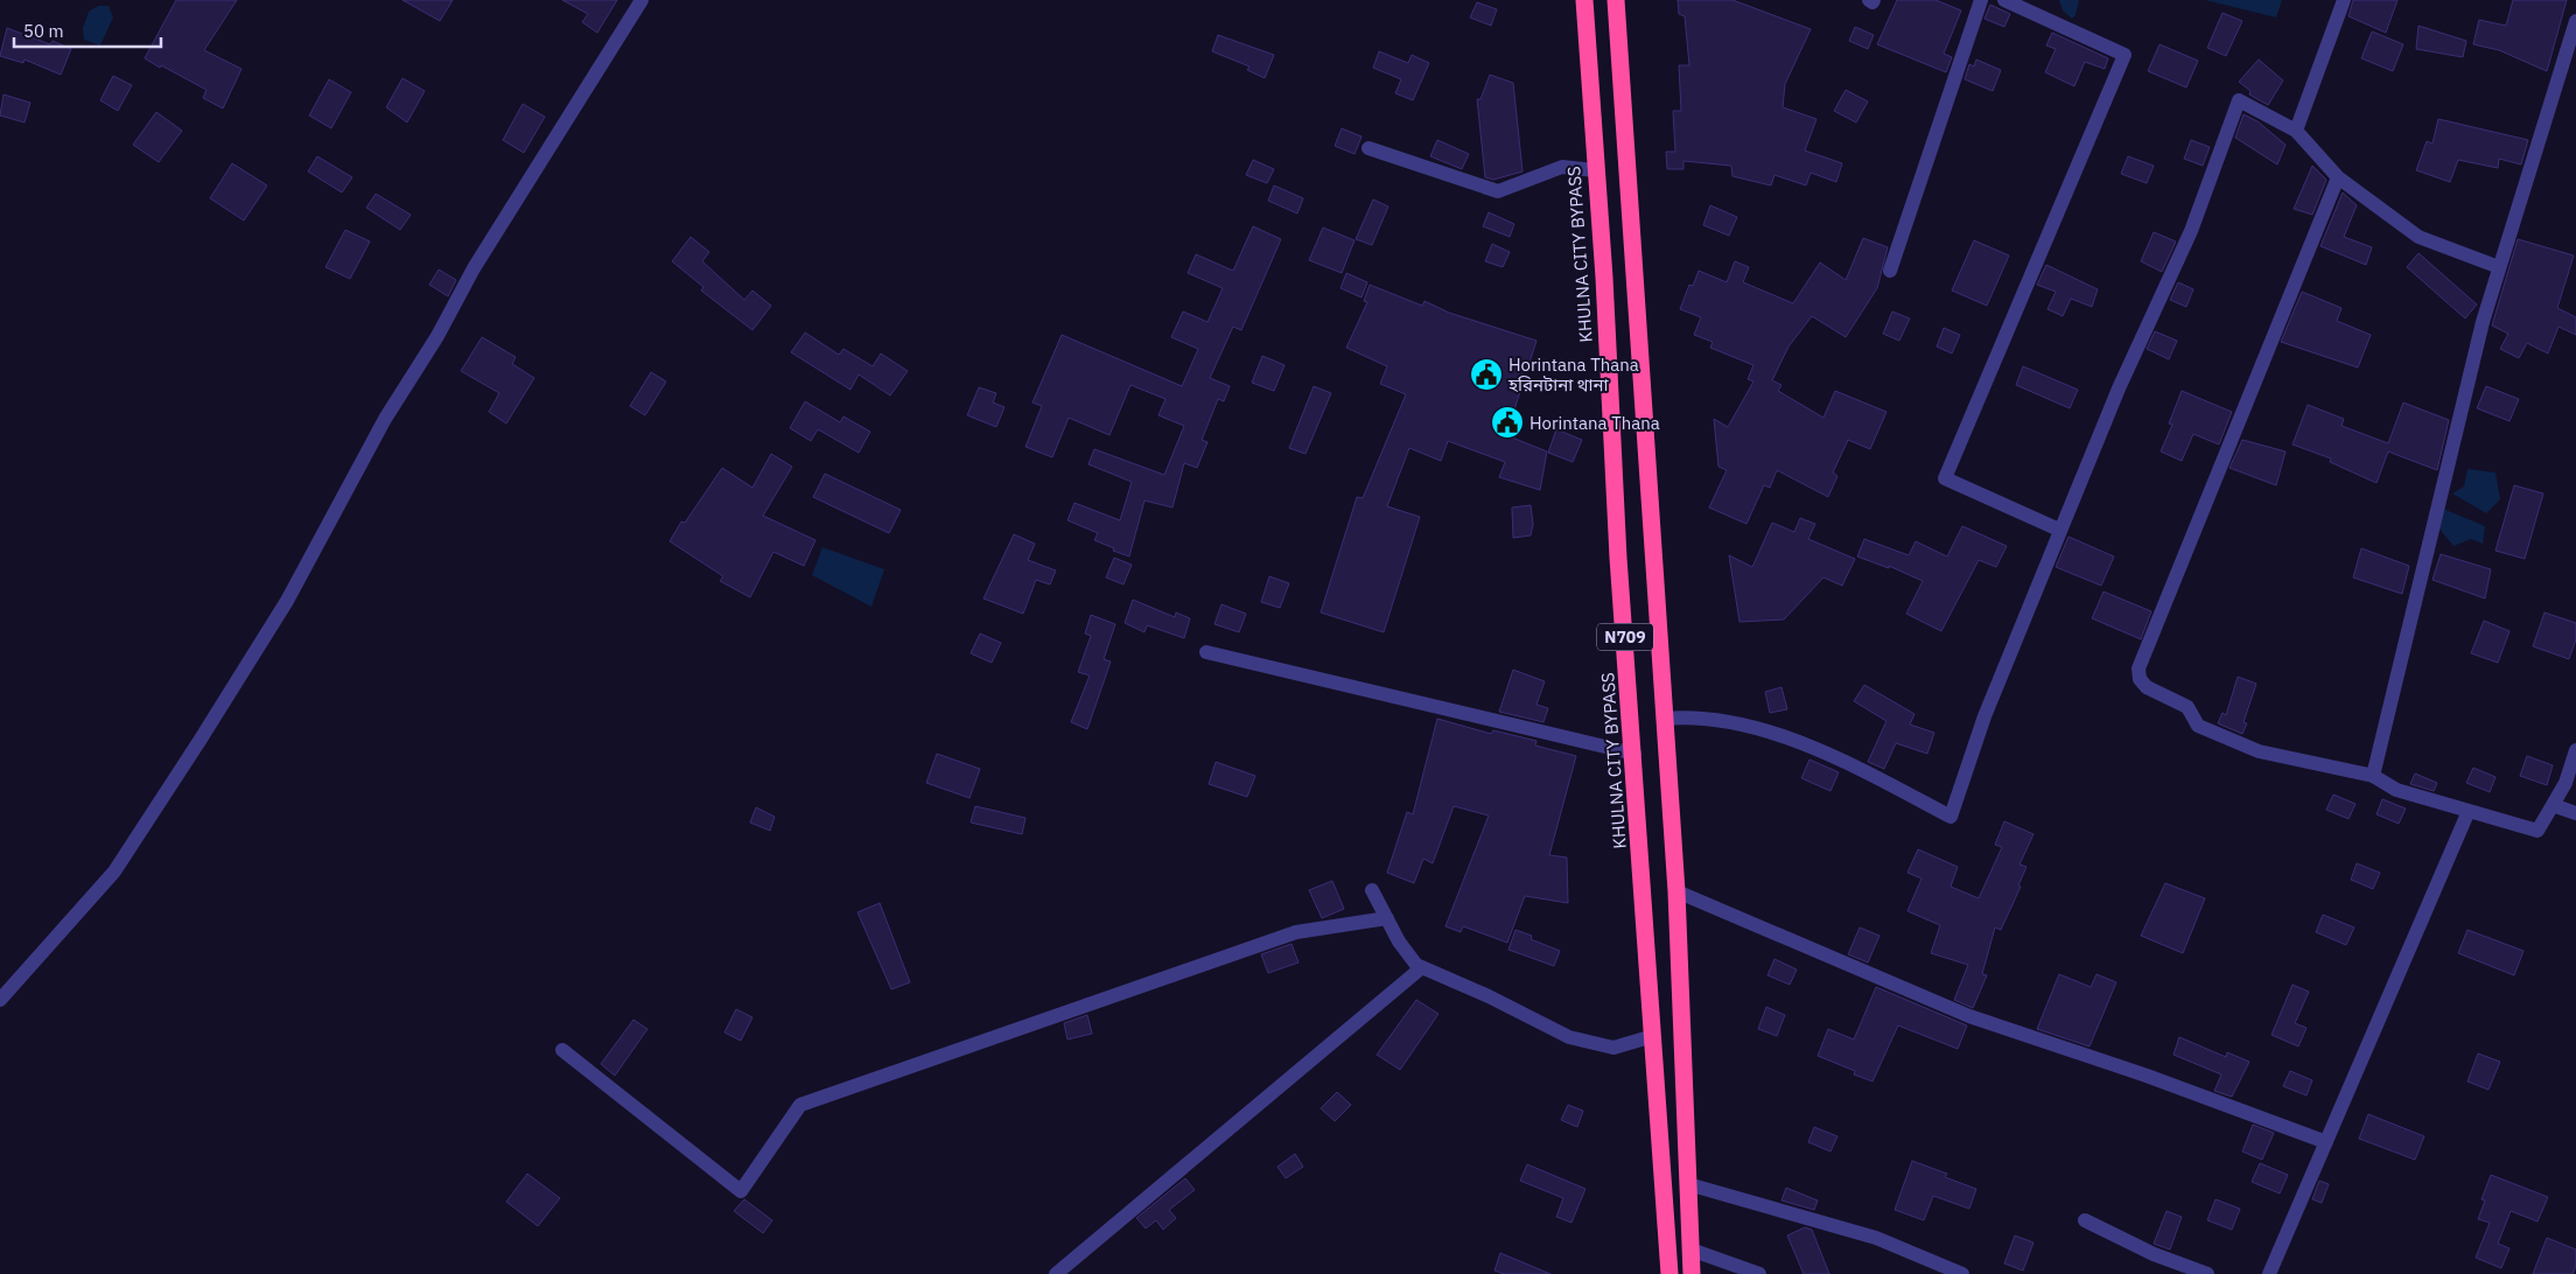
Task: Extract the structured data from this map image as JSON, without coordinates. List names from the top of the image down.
{
  "streets": {
    "highway": ["KHULNA CITY BYPASS", "N709"]
  },
  "places": {
    "public building": ["Horintana Thana হরিনটানা থানা", "Horintana Thana"]
  },
  "scale_bar": "50 m"
}
